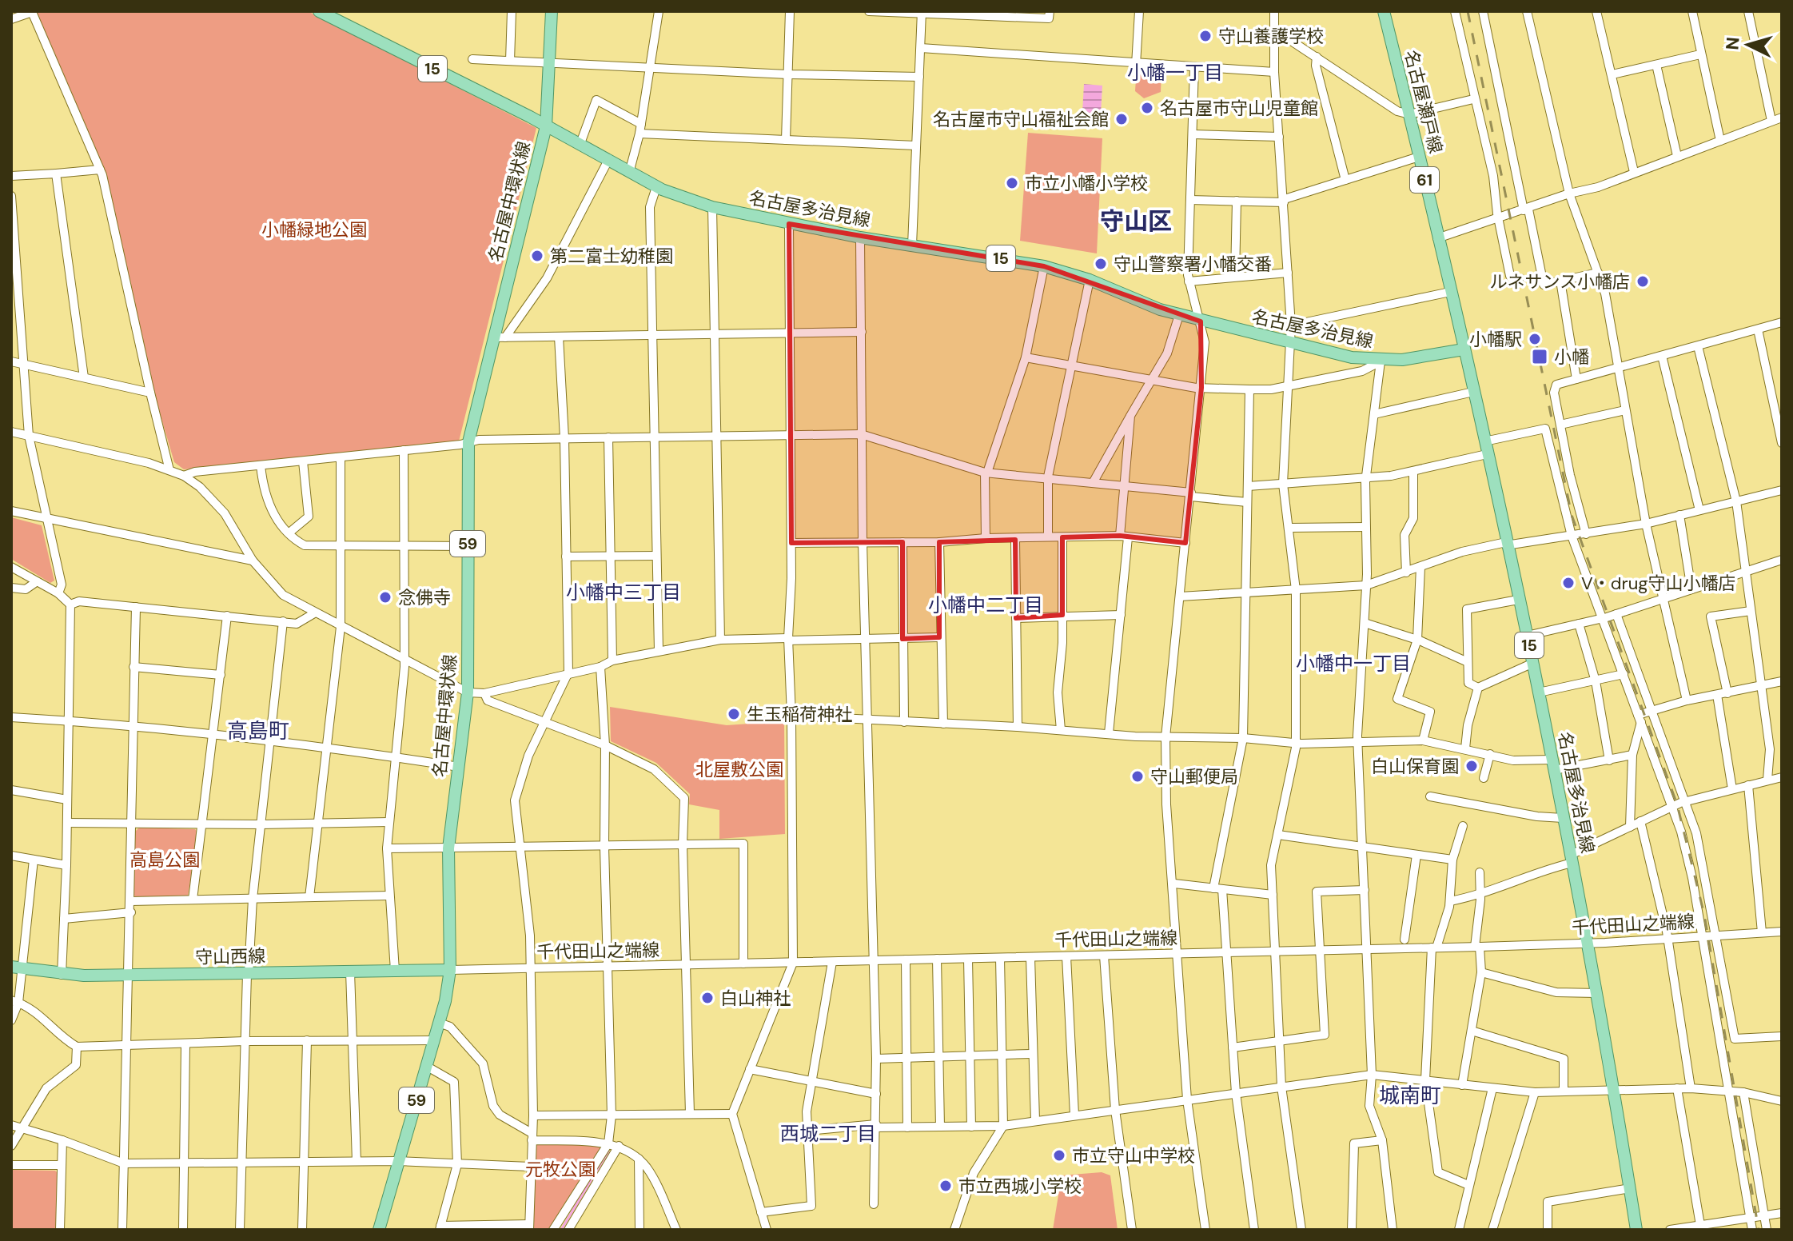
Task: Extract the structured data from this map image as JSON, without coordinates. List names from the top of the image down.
{
  "streets": {
    "main road": [
      "15",
      "名古屋瀬戸線",
      "61",
      "名古屋中環状線",
      "名古屋多治見線",
      "59",
      "守山西線"
    ],
    "street": ["千代田山之端線"]
  },
  "crossings": [
    ["名古屋瀬戸線", "名古屋多治見線"],
    ["名古屋中環状線", "名古屋多治見線"],
    ["名古屋中環状線", "千代田山之端線"],
    ["名古屋中環状線", "守山西線"],
    ["名古屋多治見線", "千代田山之端線"],
    ["千代田山之端線", "守山西線"]
  ],
  "districts": [
    "小幡一丁目",
    "守山区",
    "小幡中三丁目",
    "小幡中二丁目",
    "小幡中一丁目",
    "高島町",
    "城南町",
    "西城二丁目"
  ],
  "parks": [
    "小幡緑地公園",
    "北屋敷公園",
    "高島公園",
    "元牧公園"
  ],
  "places": {
    "other": [
      "守山養護学校",
      "名古屋市守山児童館",
      "名古屋市守山福祉会館",
      "市立小幡小学校",
      "第二富士幼稚園",
      "守山警察署小幡交番",
      "ルネサンス小幡店",
      "小幡駅",
      "V・drug守山小幡店",
      "念佛寺",
      "生玉稲荷神社",
      "白山保育園",
      "守山郵便局",
      "白山神社",
      "市立守山中学校",
      "市立西城小学校"
    ],
    "transit": ["小幡"]
  },
  "north": "left"
}
